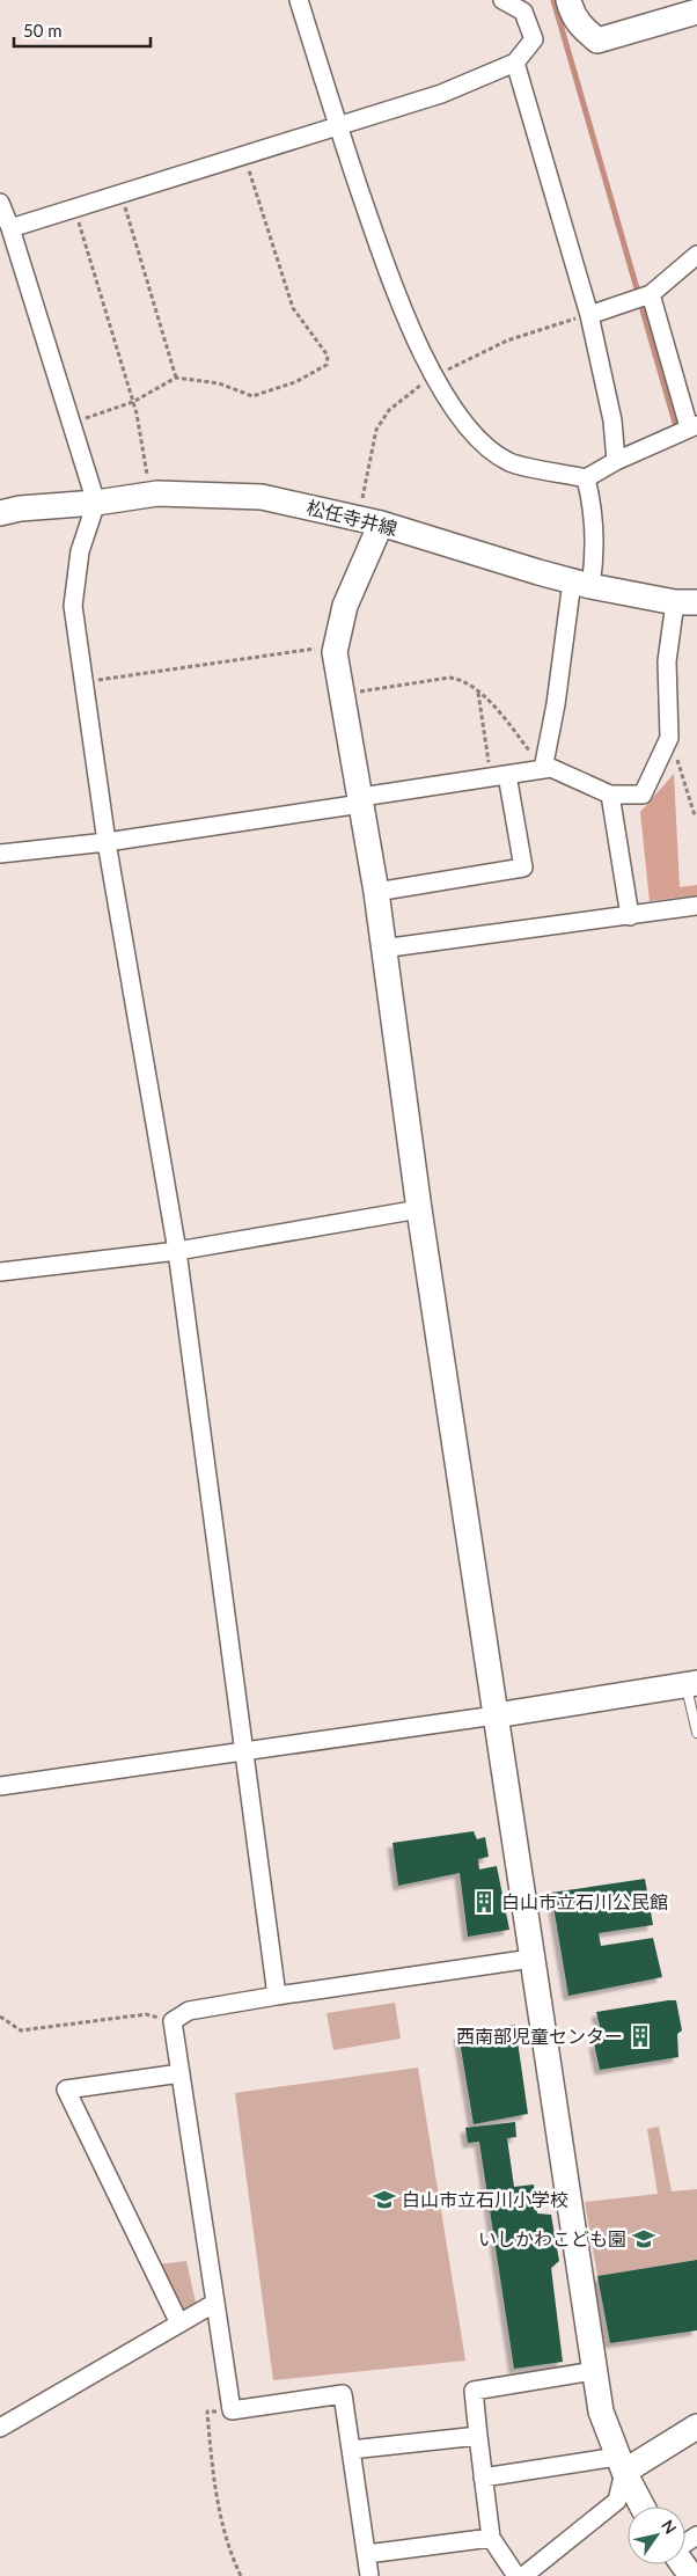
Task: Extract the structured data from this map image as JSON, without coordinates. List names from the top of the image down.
{
  "streets": {
    "street": ["松任寺井線"]
  },
  "places": {
    "building": ["白山市立石川公民館", "西南部児童センター"],
    "school or university": ["白山市立石川小学校", "いしかわこども園"]
  },
  "scale_bar": "50 m",
  "north": "top right"
}
